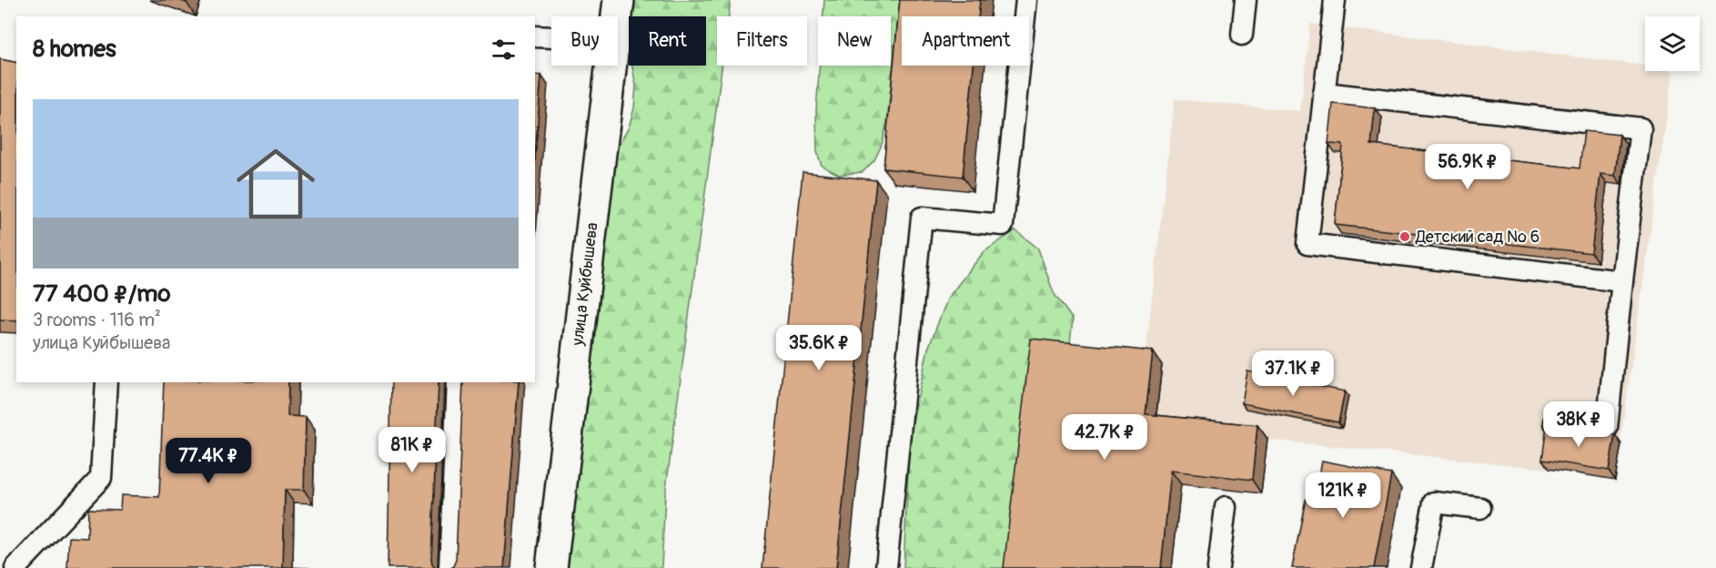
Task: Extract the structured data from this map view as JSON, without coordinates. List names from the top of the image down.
{
  "streets": {
    "street": ["улица Куйбышева"]
  },
  "places": ["Детский сад № 6"],
  "page": {
    "chip": [
      "Buy",
      "Rent",
      "Filters",
      "New",
      "Apartment"
    ],
    "heading": "8 homes",
    "list": [
      {
        "name": "77 400 ₽/mo",
        "note": "3 rooms · 116 m² · улица Куйбышева"
      }
    ],
    "price": [
      "56.9K ₽",
      "35.6K ₽",
      "37.1K ₽",
      "38K ₽",
      "42.7K ₽",
      "81K ₽",
      "77.4K ₽",
      "121K ₽"
    ]
  }
}
